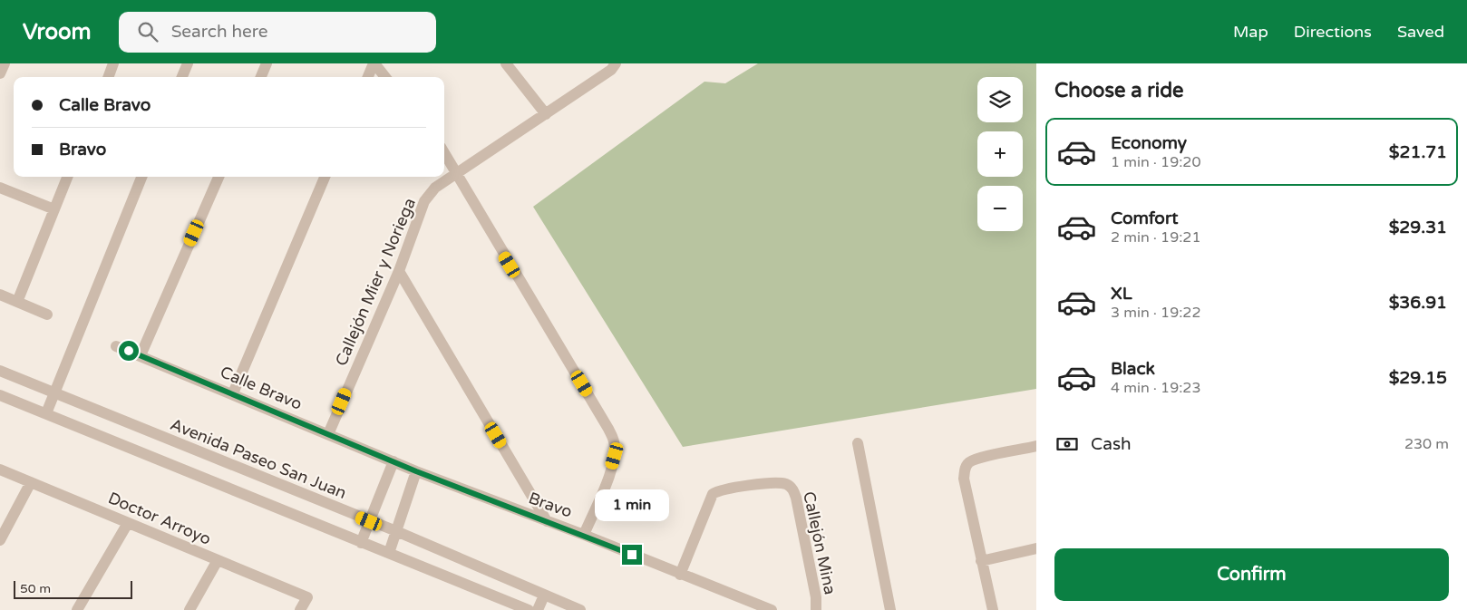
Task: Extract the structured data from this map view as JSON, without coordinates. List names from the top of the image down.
{
  "streets": {
    "street": [
      "Callejón Mier y Noriega",
      "Calle Bravo",
      "Avenida Paseo San Juan",
      "Bravo",
      "Doctor Arroyo",
      "Callejón Mina"
    ]
  },
  "crossings": [
    ["Callejón Mier y Noriega", "Calle Bravo"],
    ["Calle Bravo", "Bravo"],
    ["Bravo", "Callejón Mina"]
  ],
  "scale_bar": "50 m",
  "page": {
    "header": "Vroom",
    "search": "Search here",
    "nav": ["Map", "Directions", "Saved"],
    "heading": "Choose a ride",
    "map_buttons": ["+", "−"],
    "banner": ["Calle Bravo", "Bravo"],
    "list": [
      {
        "name": "Economy",
        "note": "1 min · 19:20",
        "value": "$21.71"
      },
      {
        "name": "Comfort",
        "note": "2 min · 19:21",
        "value": "$29.31"
      },
      {
        "name": "XL",
        "note": "3 min · 19:22",
        "value": "$36.91"
      },
      {
        "name": "Black",
        "note": "4 min · 19:23",
        "value": "$29.15"
      }
    ],
    "pay": ["Cash", "230 m"],
    "bubble": "1 min",
    "buttons": "Confirm",
    "scale": "50 m"
  }
}
